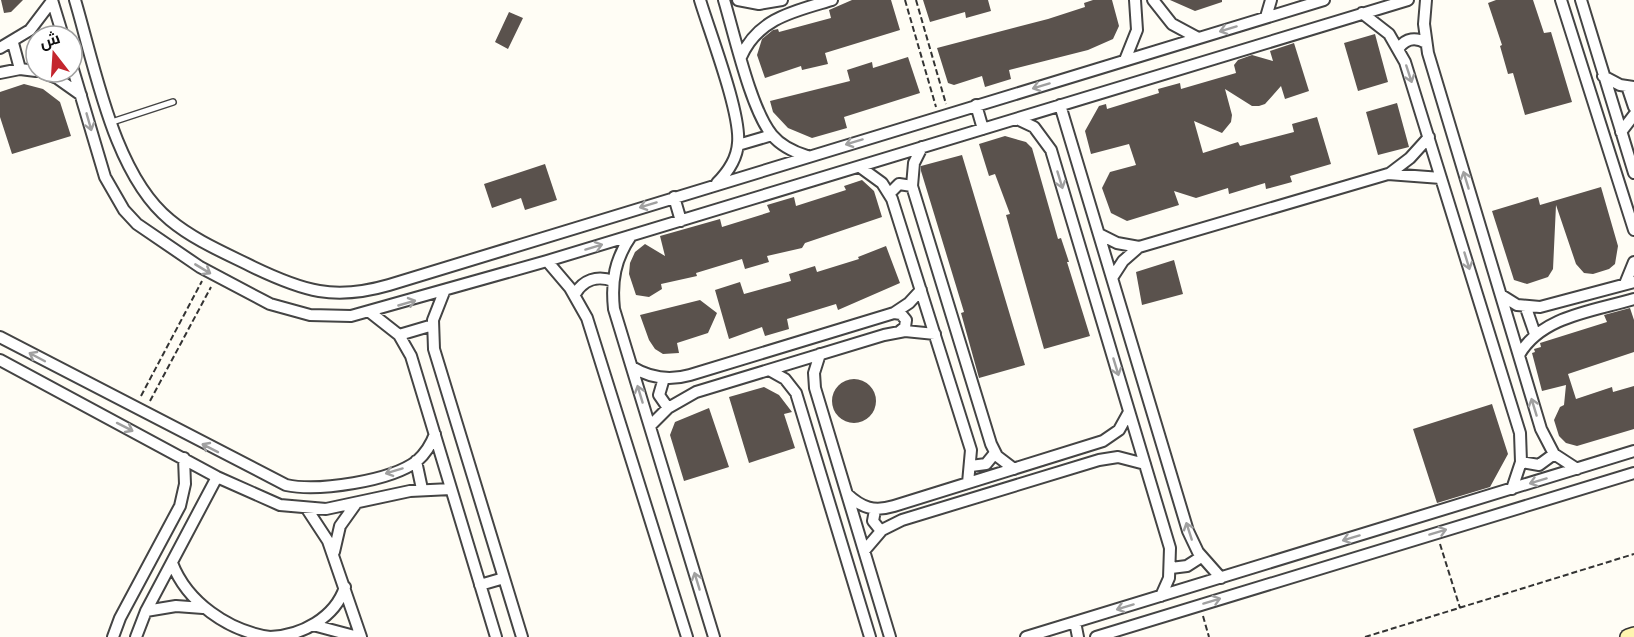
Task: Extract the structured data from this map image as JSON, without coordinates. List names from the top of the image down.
{
  "north": "top"
}
